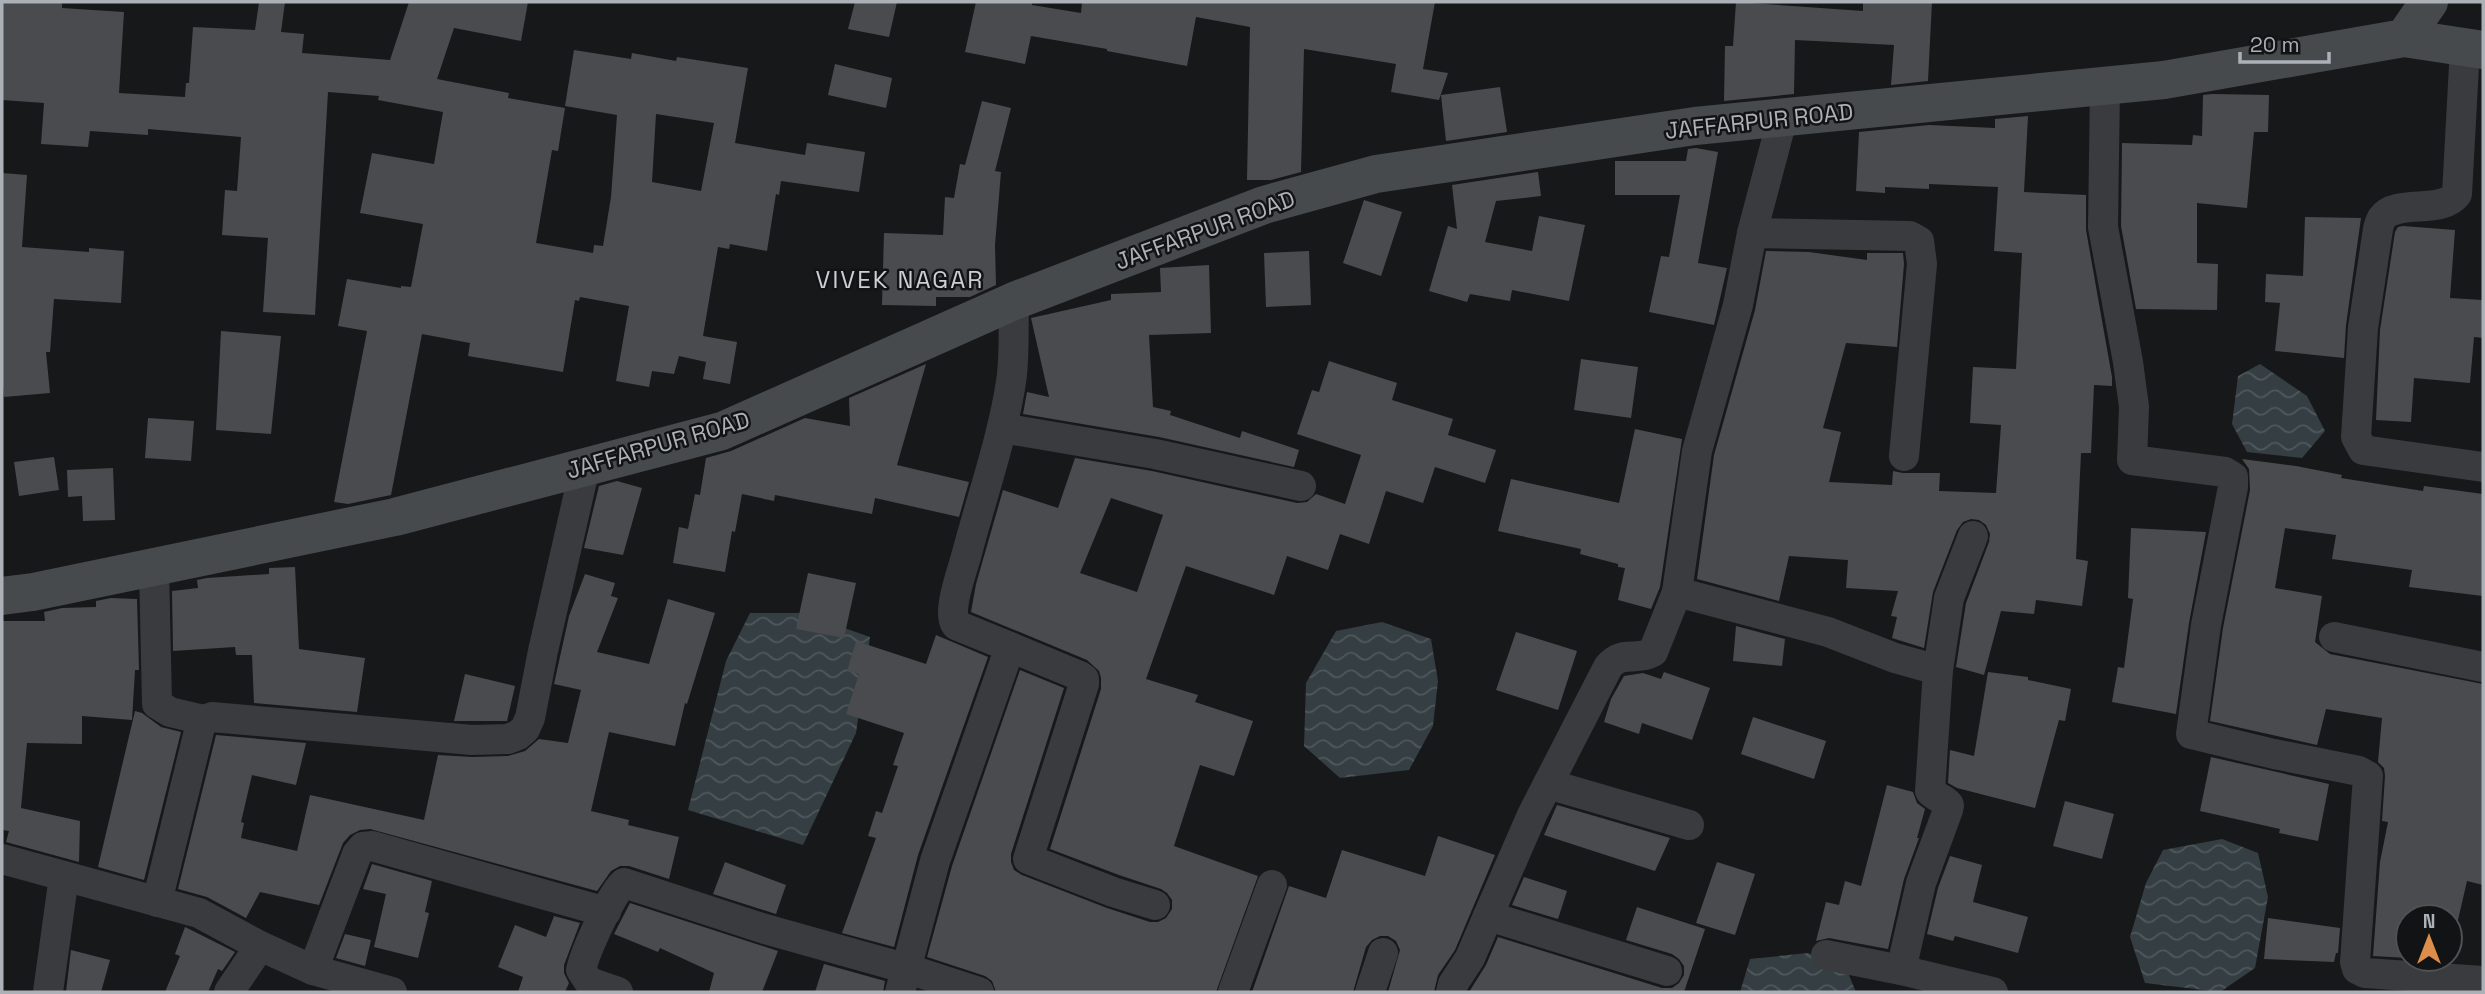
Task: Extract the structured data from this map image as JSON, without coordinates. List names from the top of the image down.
{
  "streets": {
    "street": ["JAFFARPUR ROAD"]
  },
  "districts": ["VIVEK NAGAR"],
  "scale_bar": "20 m",
  "north": "top"
}
